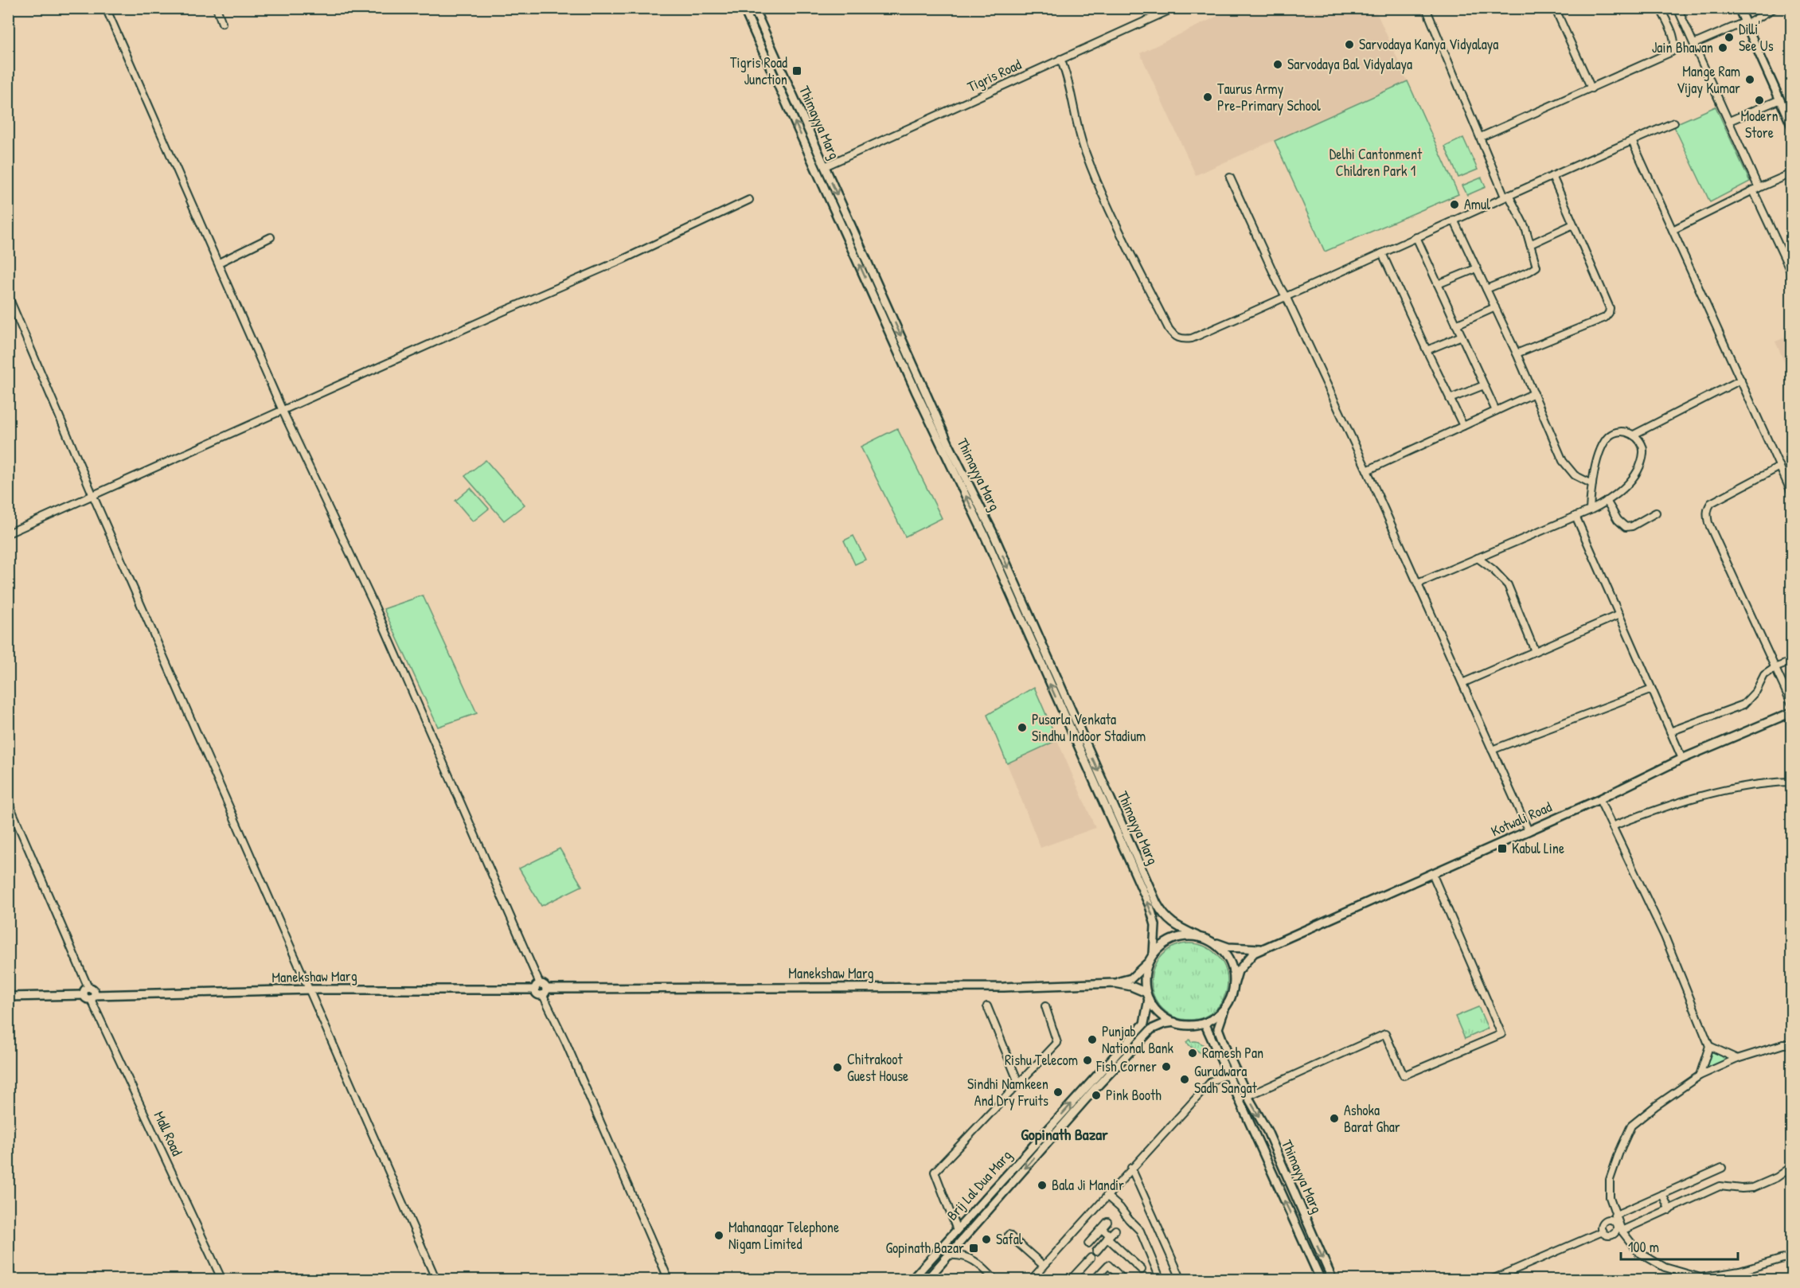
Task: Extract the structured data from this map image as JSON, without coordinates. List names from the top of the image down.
{
  "streets": {
    "street": [
      "Tigris Road",
      "Thimayya Marg",
      "Kotwali Road",
      "Manekshaw Marg",
      "Mall Road",
      "Brij Lal Dua Marg"
    ]
  },
  "crossings": [
    ["Tigris Road", "Thimayya Marg"],
    ["Thimayya Marg", "Manekshaw Marg"],
    ["Thimayya Marg", "Brij Lal Dua Marg"],
    ["Manekshaw Marg", "Mall Road"],
    ["Manekshaw Marg", "Brij Lal Dua Marg"]
  ],
  "districts": ["Gopinath Bazar"],
  "parks": ["Delhi Cantonment Children Park 1"],
  "places": {
    "other": [
      "Dilli' See Us",
      "Sarvodaya Kanya Vidyalaya",
      "Jain Bhawan",
      "Sarvodaya Bal Vidyalaya",
      "Mange Ram Vijay Kumar",
      "Taurus Army Pre-Primary School",
      "Modern Store",
      "Amul",
      "Pusarla Venkata Sindhu Indoor Stadium",
      "Punjab National Bank",
      "Ramesh Pan",
      "Rishu Telecom",
      "Fish Corner",
      "Chitrakoot Guest House",
      "Gurudwara Sadh Sangat",
      "Sindhi Namkeen And Dry Fruits",
      "Pink Booth",
      "Ashoka Barat Ghar",
      "Bala Ji Mandir",
      "Mahanagar Telephone Nigam Limited",
      "Safal"
    ],
    "transit": ["Tigris Road Junction", "Kabul Line", "Gopinath Bazar"]
  },
  "scale_bar": "100 m"
}
